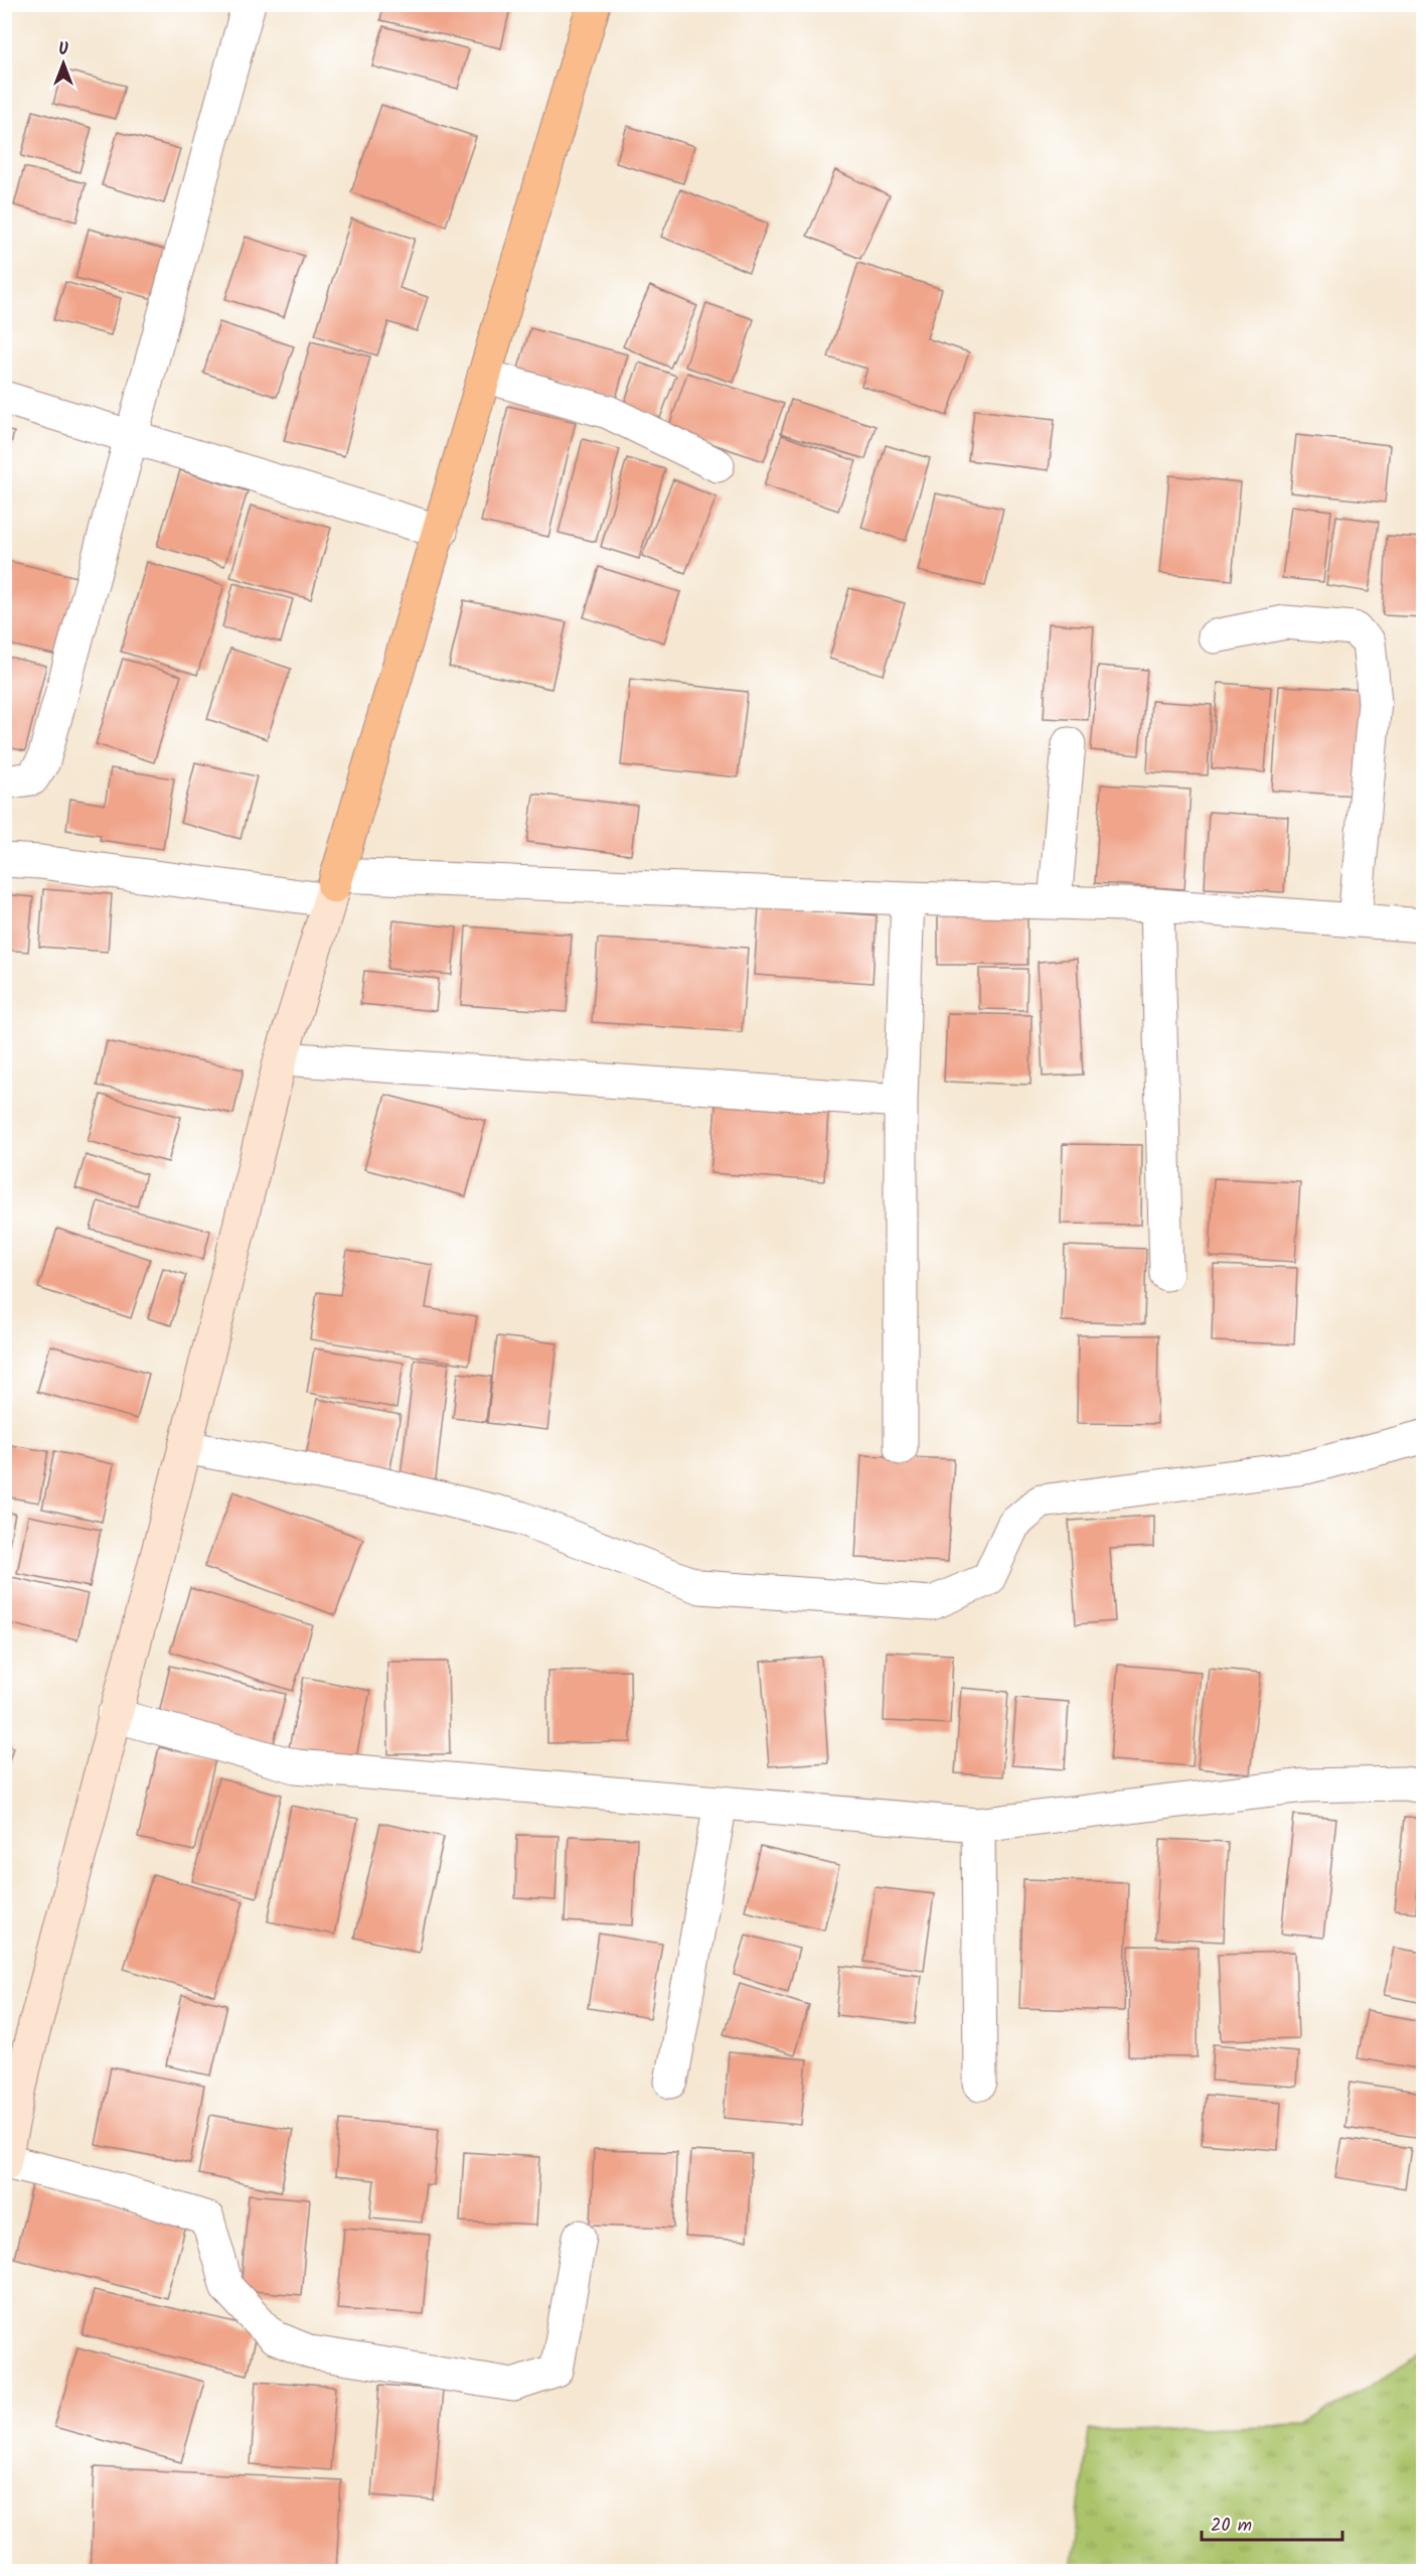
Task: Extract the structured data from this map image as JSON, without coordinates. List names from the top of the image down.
{
  "scale_bar": "20 m",
  "north": "top"
}
